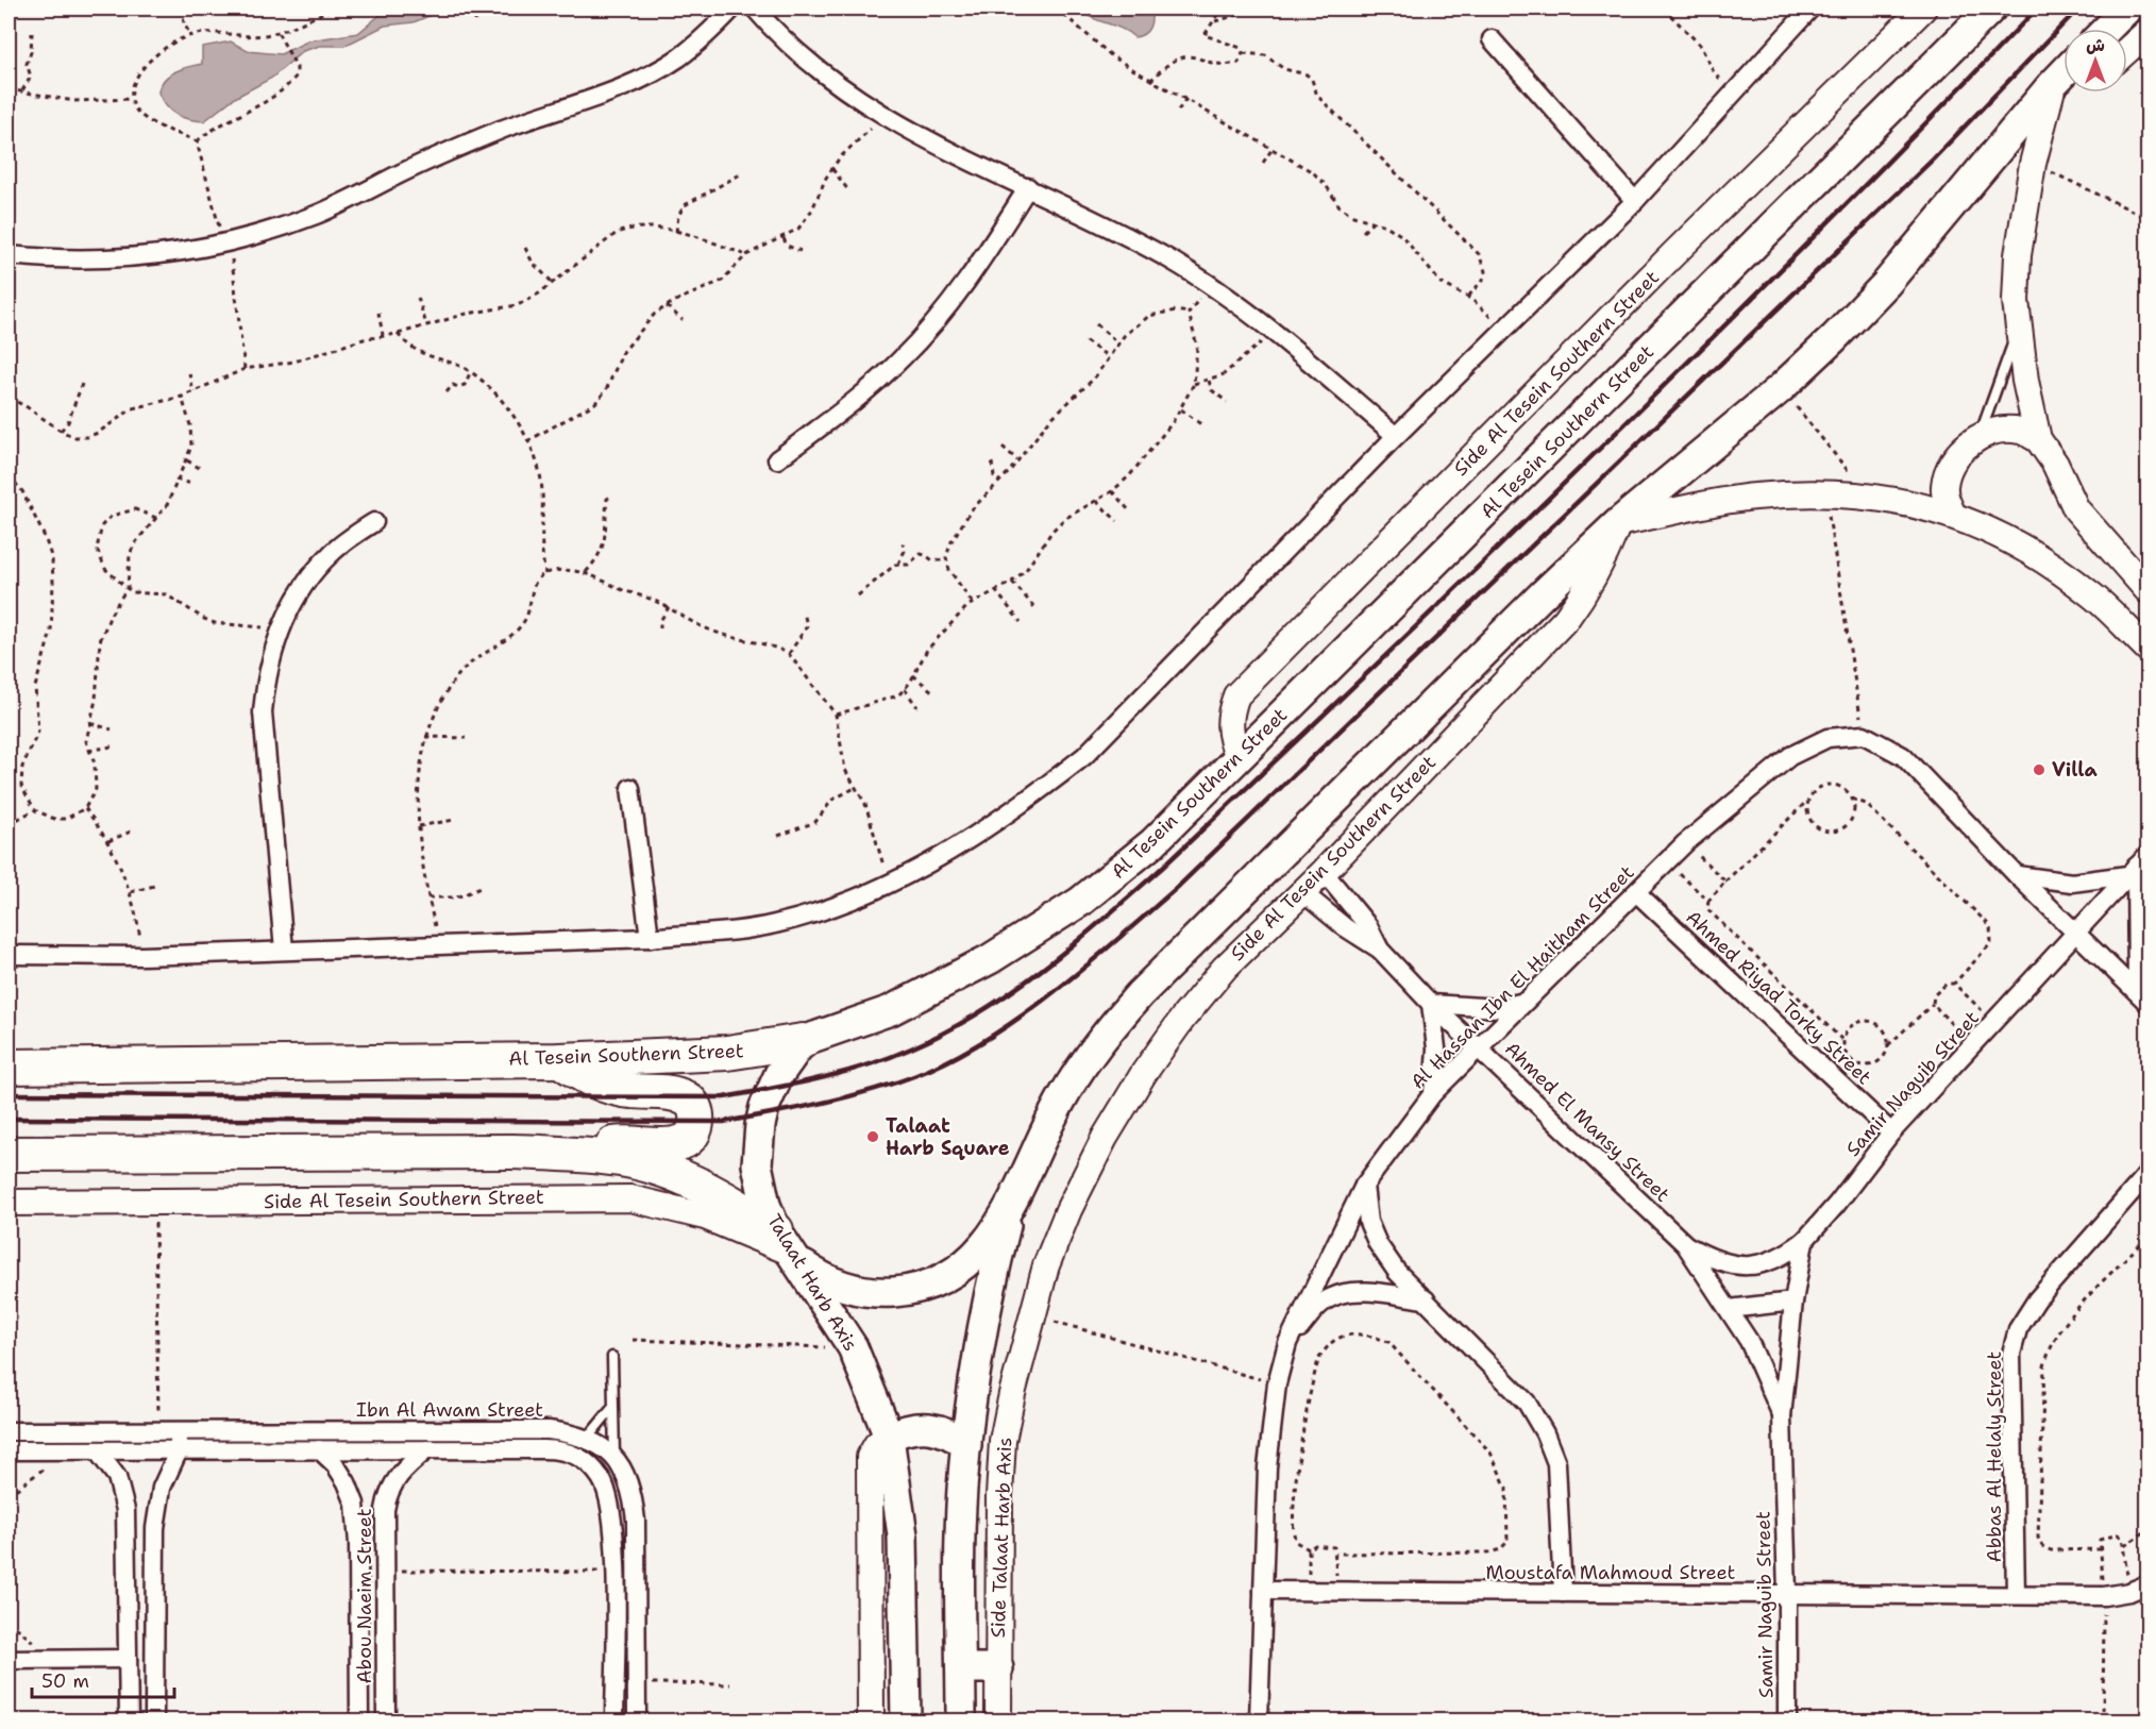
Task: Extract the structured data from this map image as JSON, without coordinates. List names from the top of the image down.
{
  "streets": {
    "highway": ["Al Tesein Southern Street"],
    "main road": ["Talaat Harb Axis"],
    "street": [
      "Side Al Tesein Southern Street",
      "Al Hassan Ibn El Haitham Street",
      "Ahmed Riyad Torky Street",
      "Samir Naguib Street",
      "Ahmed El Mansy Street",
      "Ibn Al Awam Street",
      "Abbas Al Helaly Street",
      "Side Talaat Harb Axis",
      "Moustafa Mahmoud Street",
      "Abou Naeim Street"
    ]
  },
  "crossings": [
    ["Side Al Tesein Southern Street", "Al Tesein Southern Street"],
    ["Side Al Tesein Southern Street", "Ahmed El Mansy Street"],
    ["Side Al Tesein Southern Street", "Talaat Harb Axis"],
    ["Side Al Tesein Southern Street", "Side Talaat Harb Axis"],
    ["Al Tesein Southern Street", "Talaat Harb Axis"],
    ["Al Hassan Ibn El Haitham Street", "Ahmed Riyad Torky Street"],
    ["Al Hassan Ibn El Haitham Street", "Ahmed El Mansy Street"],
    ["Al Hassan Ibn El Haitham Street", "Moustafa Mahmoud Street"],
    ["Ahmed Riyad Torky Street", "Samir Naguib Street"],
    ["Samir Naguib Street", "Ahmed El Mansy Street"],
    ["Samir Naguib Street", "Moustafa Mahmoud Street"],
    ["Ibn Al Awam Street", "Abou Naeim Street"],
    ["Abbas Al Helaly Street", "Moustafa Mahmoud Street"]
  ],
  "places": ["Villa", "Talaat Harb Square"],
  "scale_bar": "50 m",
  "north": "top"
}
